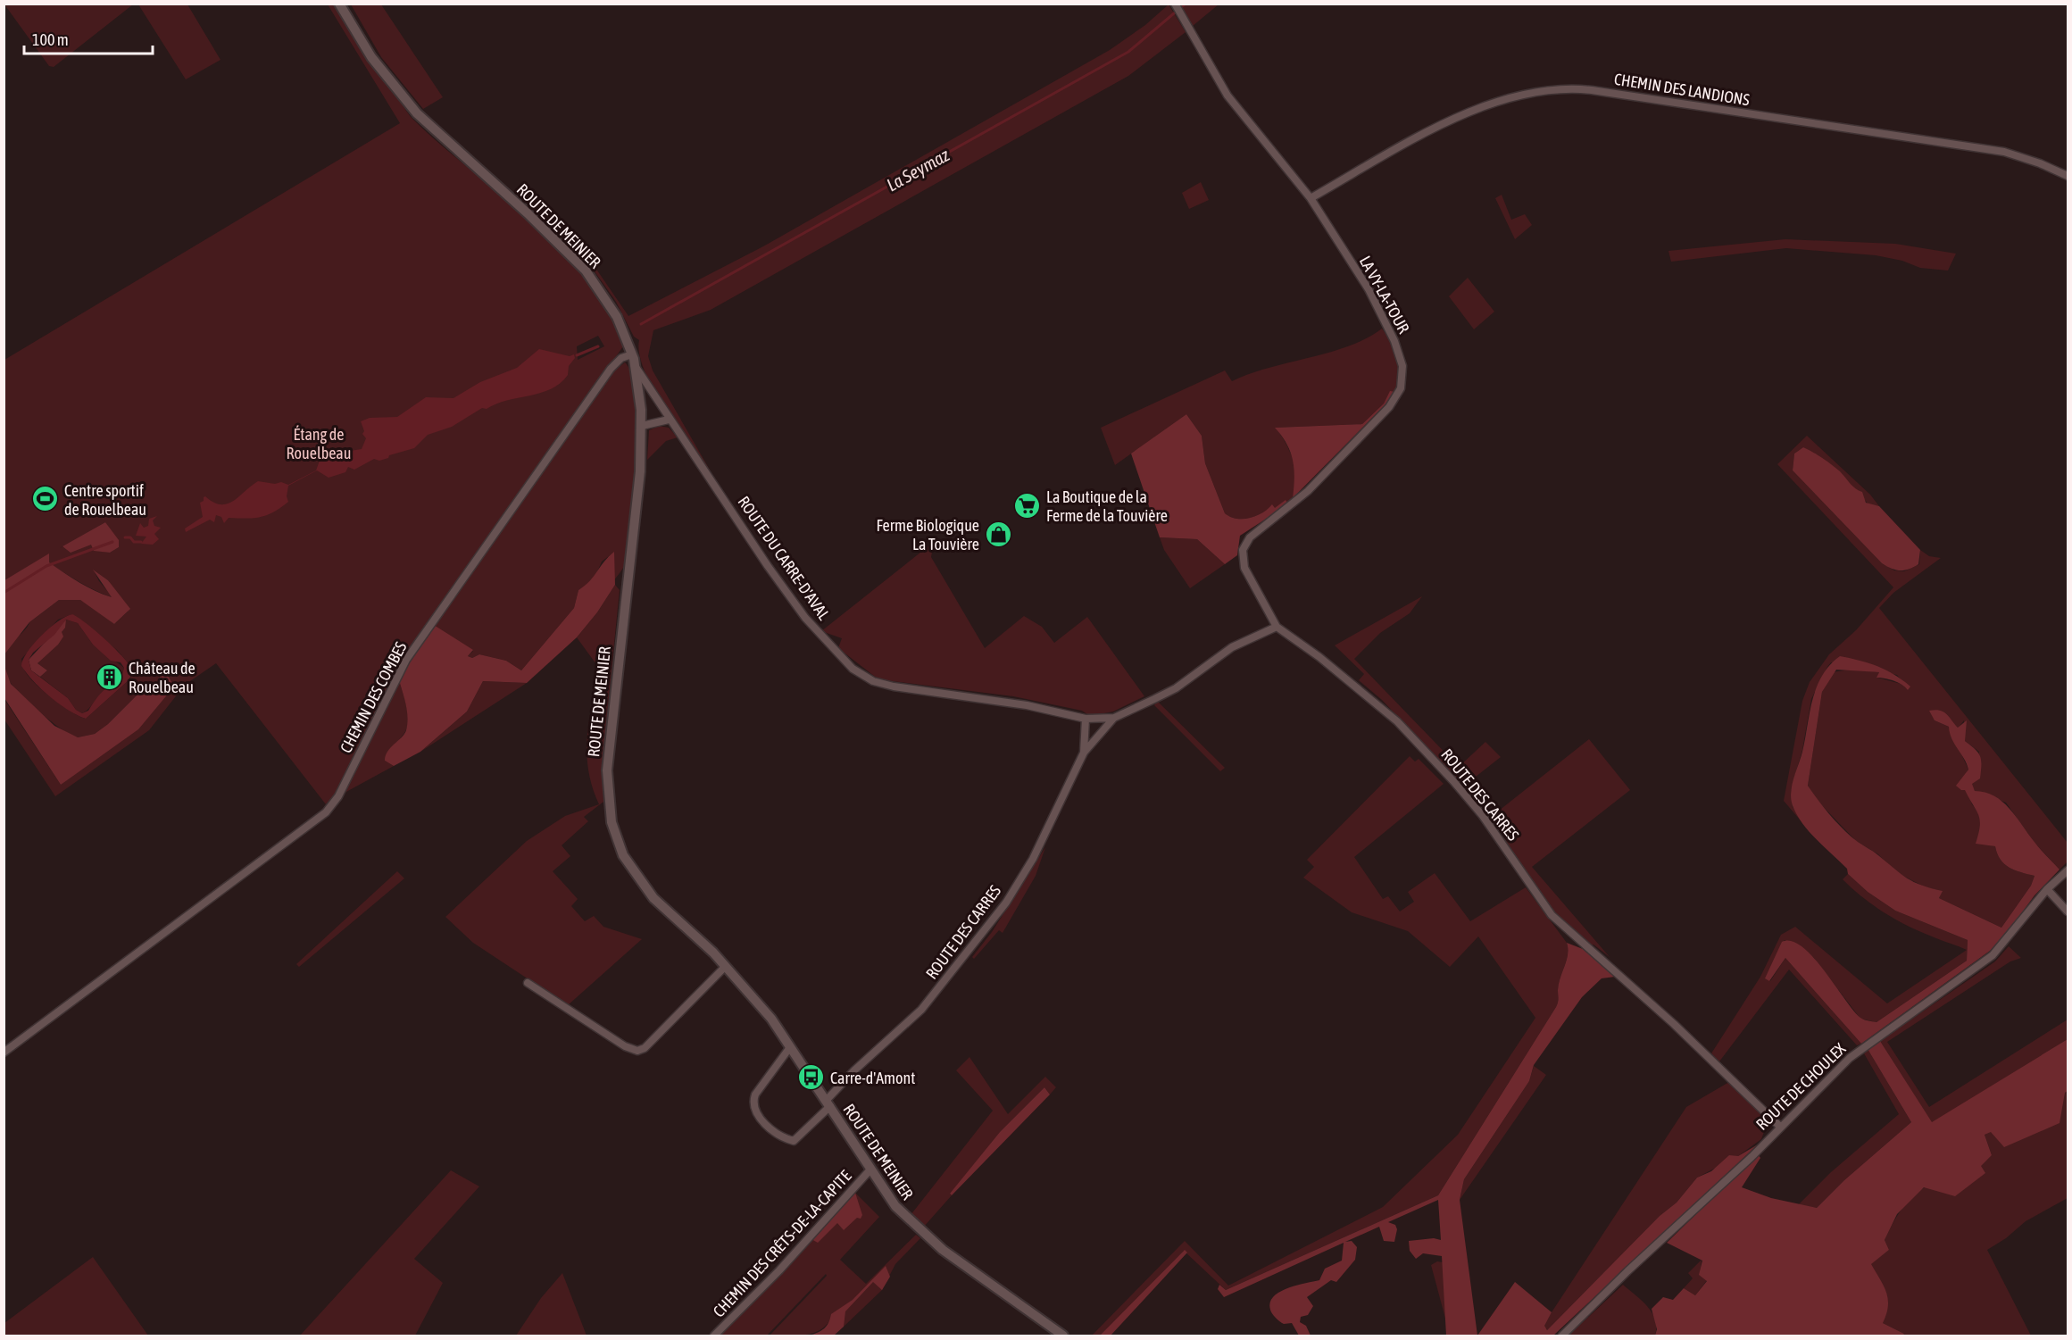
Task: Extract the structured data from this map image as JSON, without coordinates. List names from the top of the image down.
{
  "streets": {
    "street": [
      "CHEMIN DES LANDIONS",
      "ROUTE DE MEINIER",
      "LA VY-LA-TOUR",
      "ROUTE DU CARRE-D'AVAL",
      "CHEMIN DES COMBES",
      "ROUTE DES CARRES",
      "ROUTE DE CHOULEX",
      "CHEMIN DES CRÊTS-DE-LA-CAPITE"
    ]
  },
  "crossings": [
    ["CHEMIN DES LANDIONS", "LA VY-LA-TOUR"],
    ["ROUTE DE MEINIER", "ROUTE DU CARRE-D'AVAL"],
    ["ROUTE DE MEINIER", "CHEMIN DES COMBES"],
    ["ROUTE DE MEINIER", "ROUTE DES CARRES"],
    ["ROUTE DE MEINIER", "CHEMIN DES CRÊTS-DE-LA-CAPITE"],
    ["LA VY-LA-TOUR", "ROUTE DES CARRES"],
    ["ROUTE DU CARRE-D'AVAL", "ROUTE DES CARRES"],
    ["ROUTE DES CARRES", "ROUTE DE CHOULEX"]
  ],
  "water": ["La Seymaz"],
  "parks": ["Étang de Rouelbeau"],
  "places": {
    "sports": ["Centre sportif de Rouelbeau"],
    "supermarket": ["La Boutique de la Ferme de la Touvière"],
    "shop": ["Ferme Biologique La Touvière"],
    "building": ["Château de Rouelbeau"],
    "bus stop": ["Carre-d'Amont"]
  },
  "scale_bar": "100 m"
}
